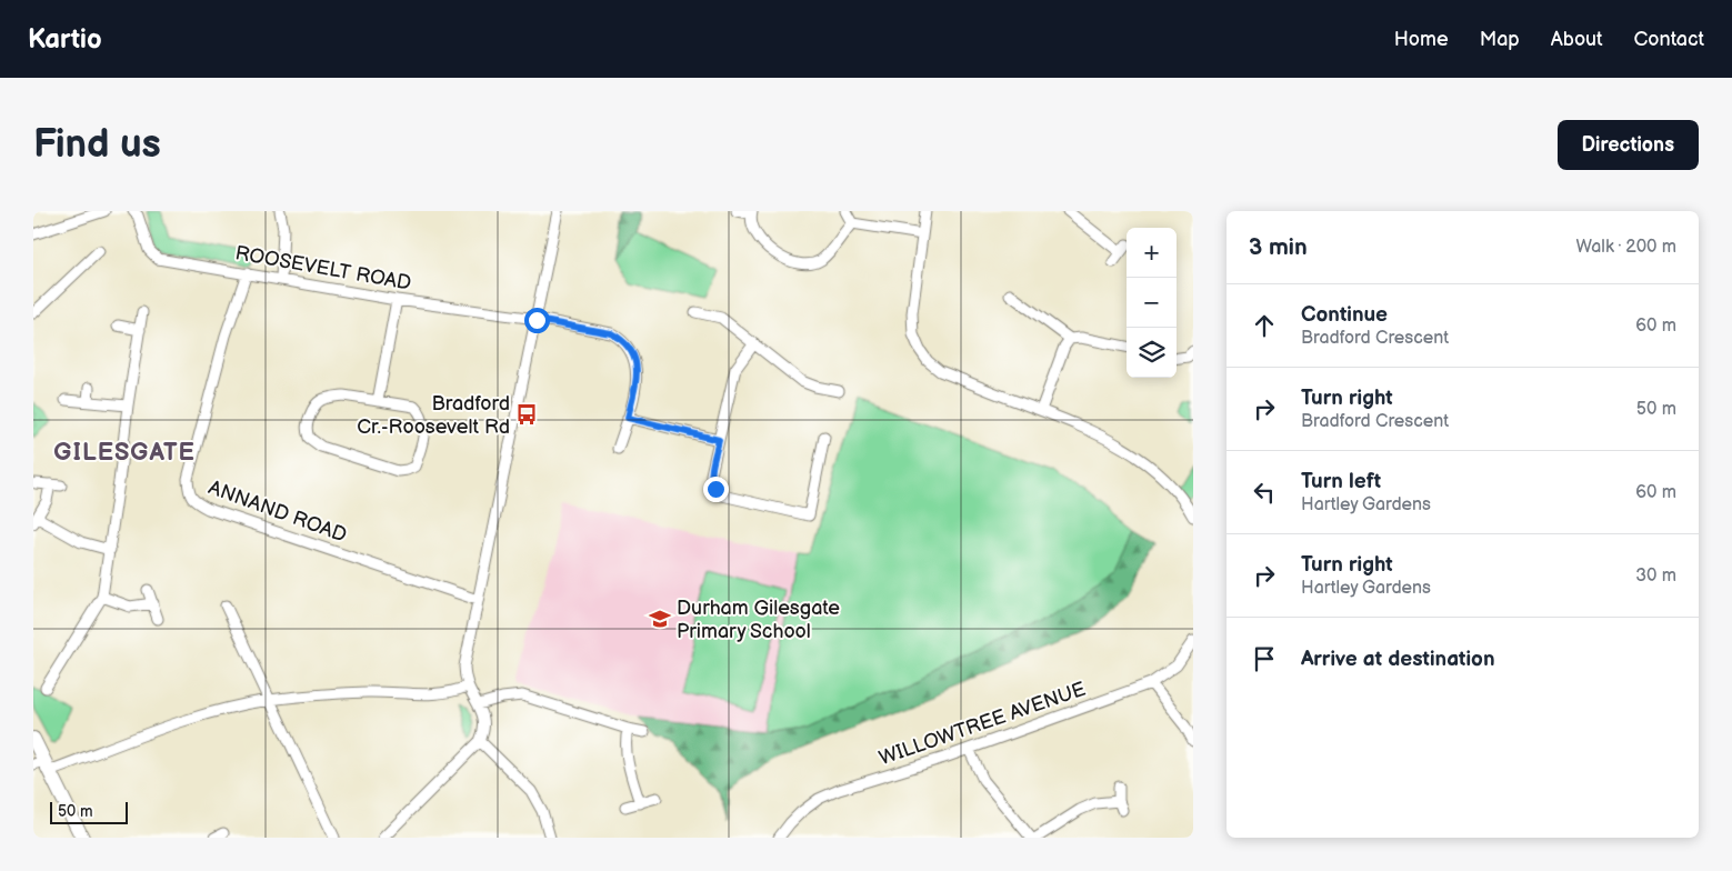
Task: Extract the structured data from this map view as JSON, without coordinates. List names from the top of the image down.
{
  "streets": {
    "street": ["ROOSEVELT ROAD", "ANNAND ROAD", "WILLOWTREE AVENUE"]
  },
  "crossings": [
    ["ROOSEVELT ROAD", "ANNAND ROAD"]
  ],
  "districts": ["GILESGATE"],
  "places": {
    "bus stop": ["Bradford Cr.-Roosevelt Rd"],
    "school or university": ["Durham Gilesgate Primary School"]
  },
  "scale_bar": "50 m",
  "page": {
    "header": "Kartio",
    "nav": [
      "Home",
      "Map",
      "About",
      "Contact"
    ],
    "buttons": "Directions",
    "title": "Find us",
    "heading": ["3 min", "Walk · 200 m"],
    "map_buttons": ["+", "−"],
    "list": [
      ["Continue", "Bradford Crescent", "60 m"],
      ["Turn right", "Bradford Crescent", "50 m"],
      ["Turn left", "Hartley Gardens", "60 m"],
      ["Turn right", "Hartley Gardens", "30 m"],
      "Arrive at destination"
    ],
    "scale": "50 m"
  }
}
